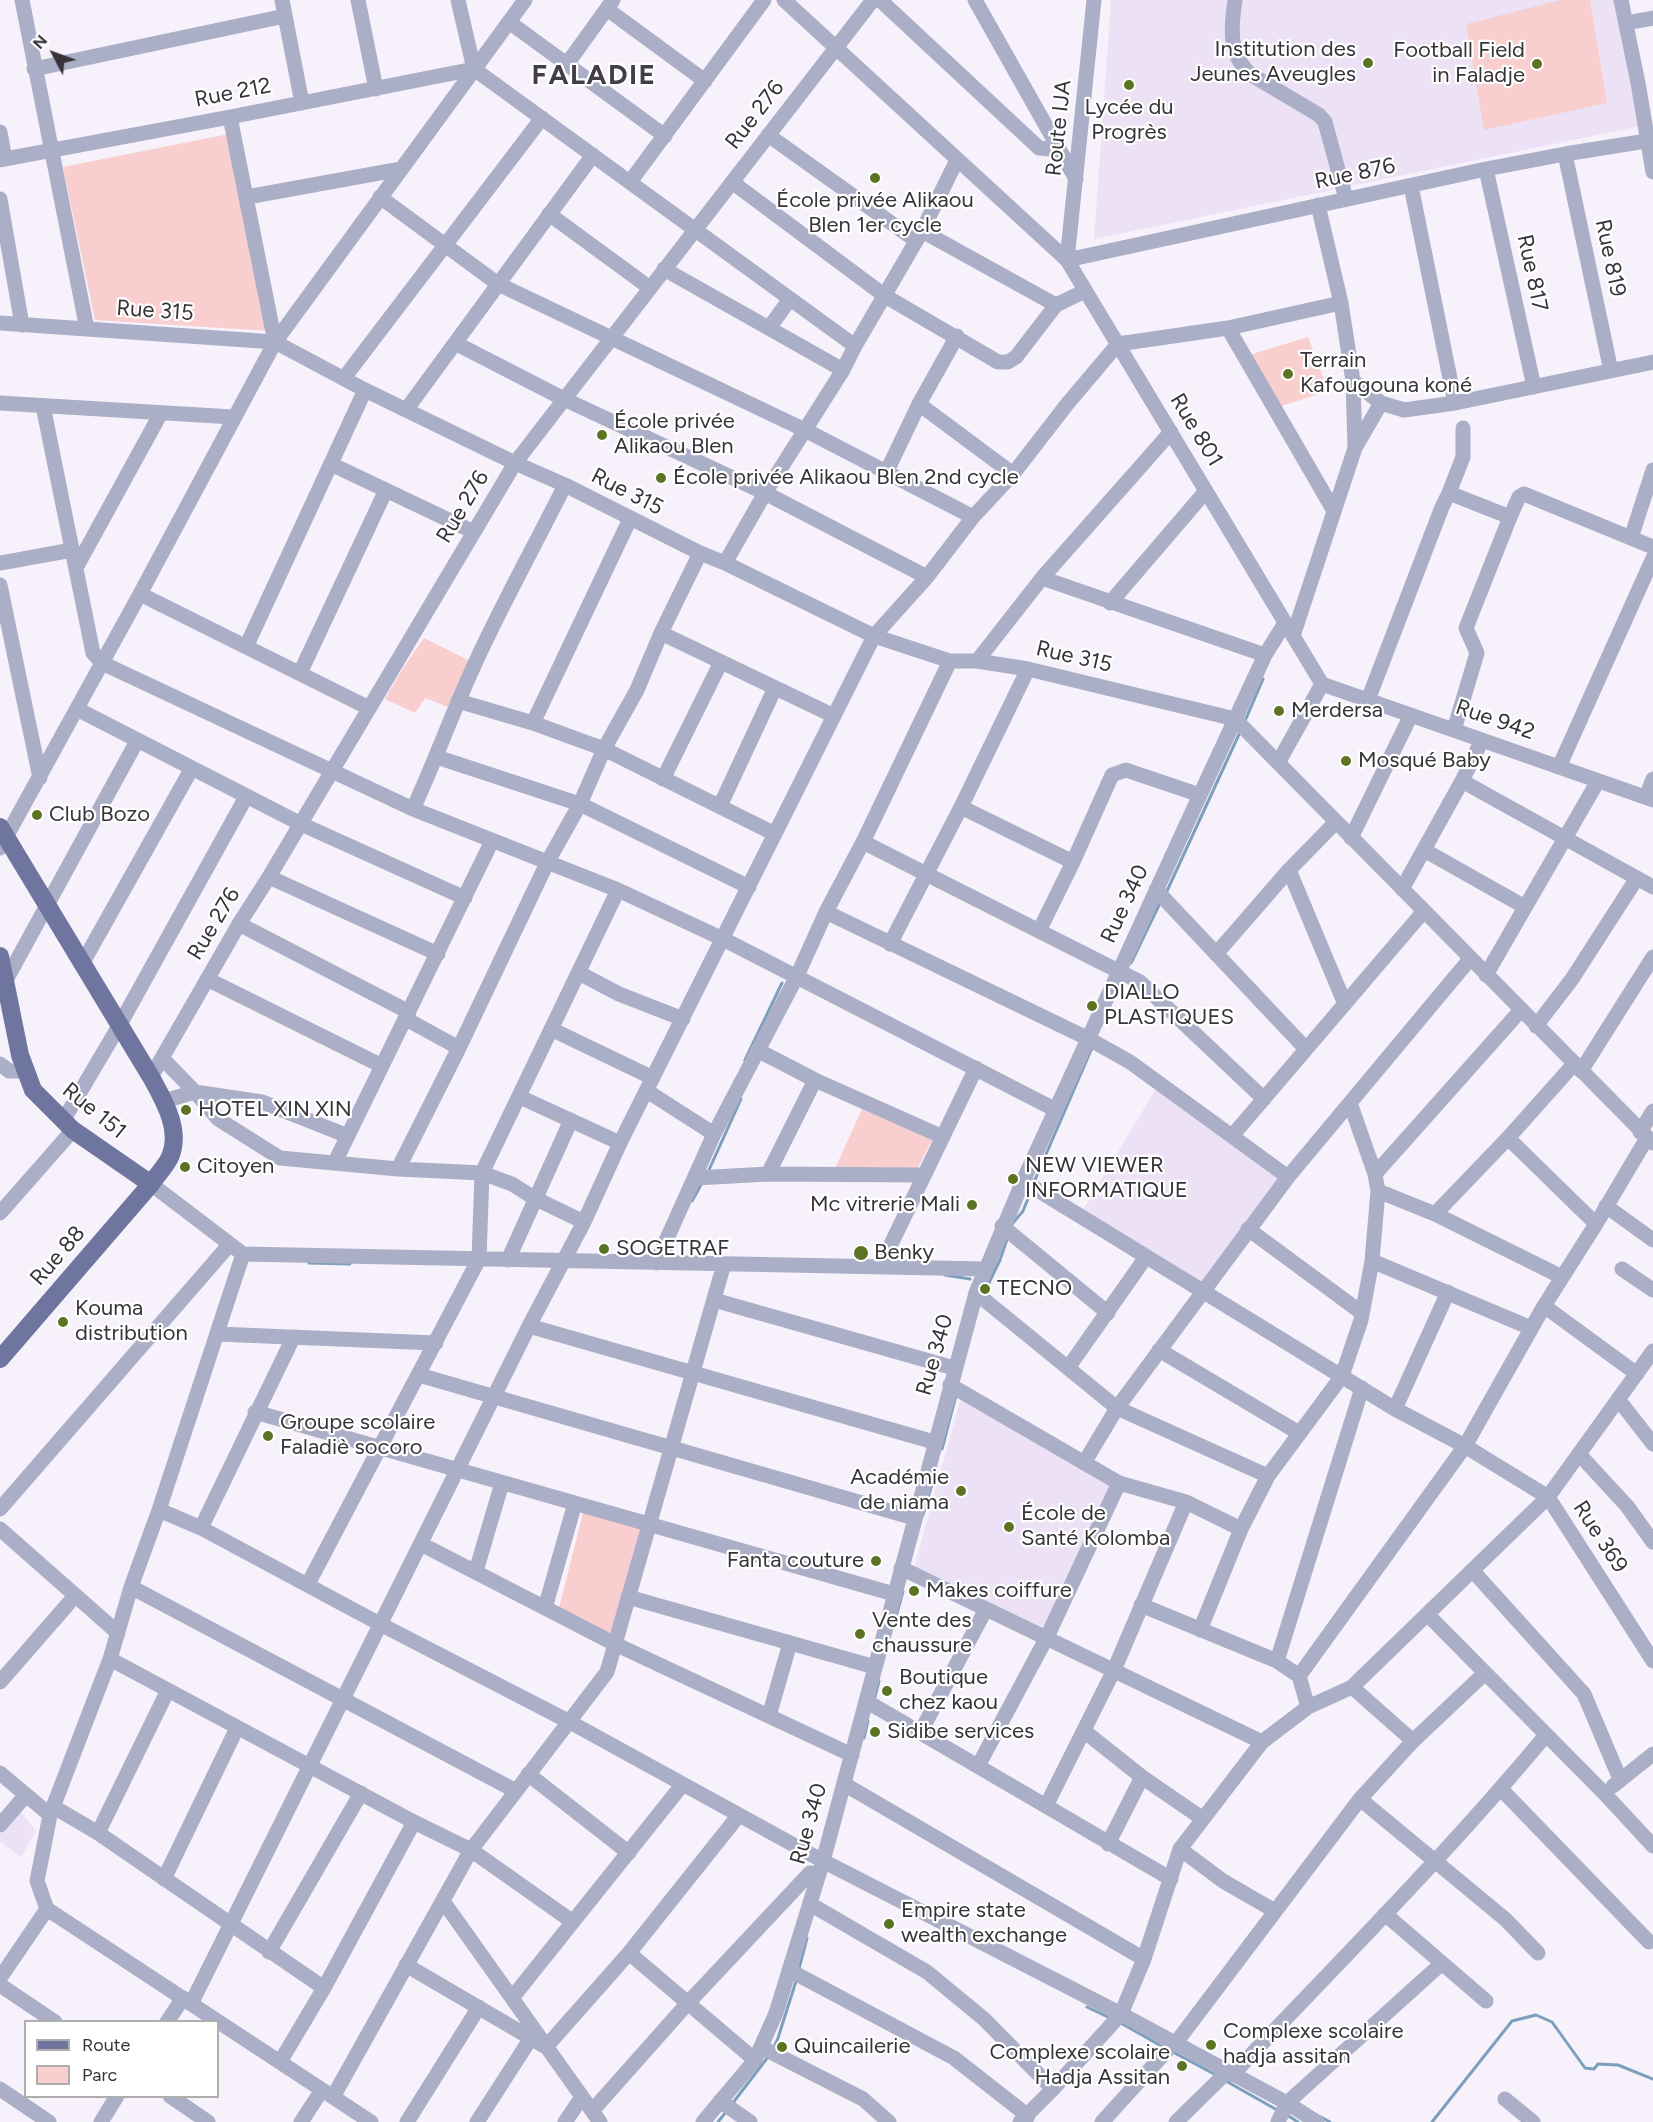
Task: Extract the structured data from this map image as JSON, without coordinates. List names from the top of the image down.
{
  "streets": {
    "main road": ["Rue 151", "Rue 88"],
    "street": [
      "Rue 212",
      "Rue 276",
      "Route IJA",
      "Rue 876",
      "Rue 819",
      "Rue 817",
      "Rue 315",
      "Rue 801",
      "Rue 942",
      "Rue 340",
      "Rue 369"
    ]
  },
  "crossings": [
    ["Rue 276", "Rue 315"],
    ["Rue 276", "Rue 801"],
    ["Rue 276", "Rue 88"],
    ["Route IJA", "Rue 876"],
    ["Route IJA", "Rue 801"],
    ["Rue 876", "Rue 819"],
    ["Rue 876", "Rue 817"],
    ["Rue 876", "Rue 801"],
    ["Rue 315", "Rue 340"],
    ["Rue 801", "Rue 942"],
    ["Rue 801", "Rue 340"],
    ["Rue 151", "Rue 88"]
  ],
  "districts": ["FALADIE"],
  "places": [
    "Institution des Jeunes Aveugles",
    "Football Field in Faladje",
    "Lycée du Progrès",
    "École privée Alikaou Blen 1er cycle",
    "Terrain Kafougouna koné",
    "École privée Alikaou Blen",
    "École privée Alikaou Blen 2nd cycle",
    "Merdersa",
    "Mosqué Baby",
    "Club Bozo",
    "DIALLO PLASTIQUES",
    "HOTEL XIN XIN",
    "Citoyen",
    "NEW VIEWER INFORMATIQUE",
    "Mc vitrerie Mali",
    "SOGETRAF",
    "Benky",
    "TECNO",
    "Kouma distribution",
    "Groupe scolaire Faladiè socoro",
    "Académie de niama",
    "École de Santé Kolomba",
    "Fanta couture",
    "Makes coiffure",
    "Vente des chaussure",
    "Boutique chez kaou",
    "Sidibe services",
    "Empire state wealth exchange",
    "Complexe scolaire hadja assitan",
    "Quincailerie",
    "Complexe scolaire Hadja Assitan"
  ],
  "legend": ["Route", "Parc"],
  "north": "top left"
}
